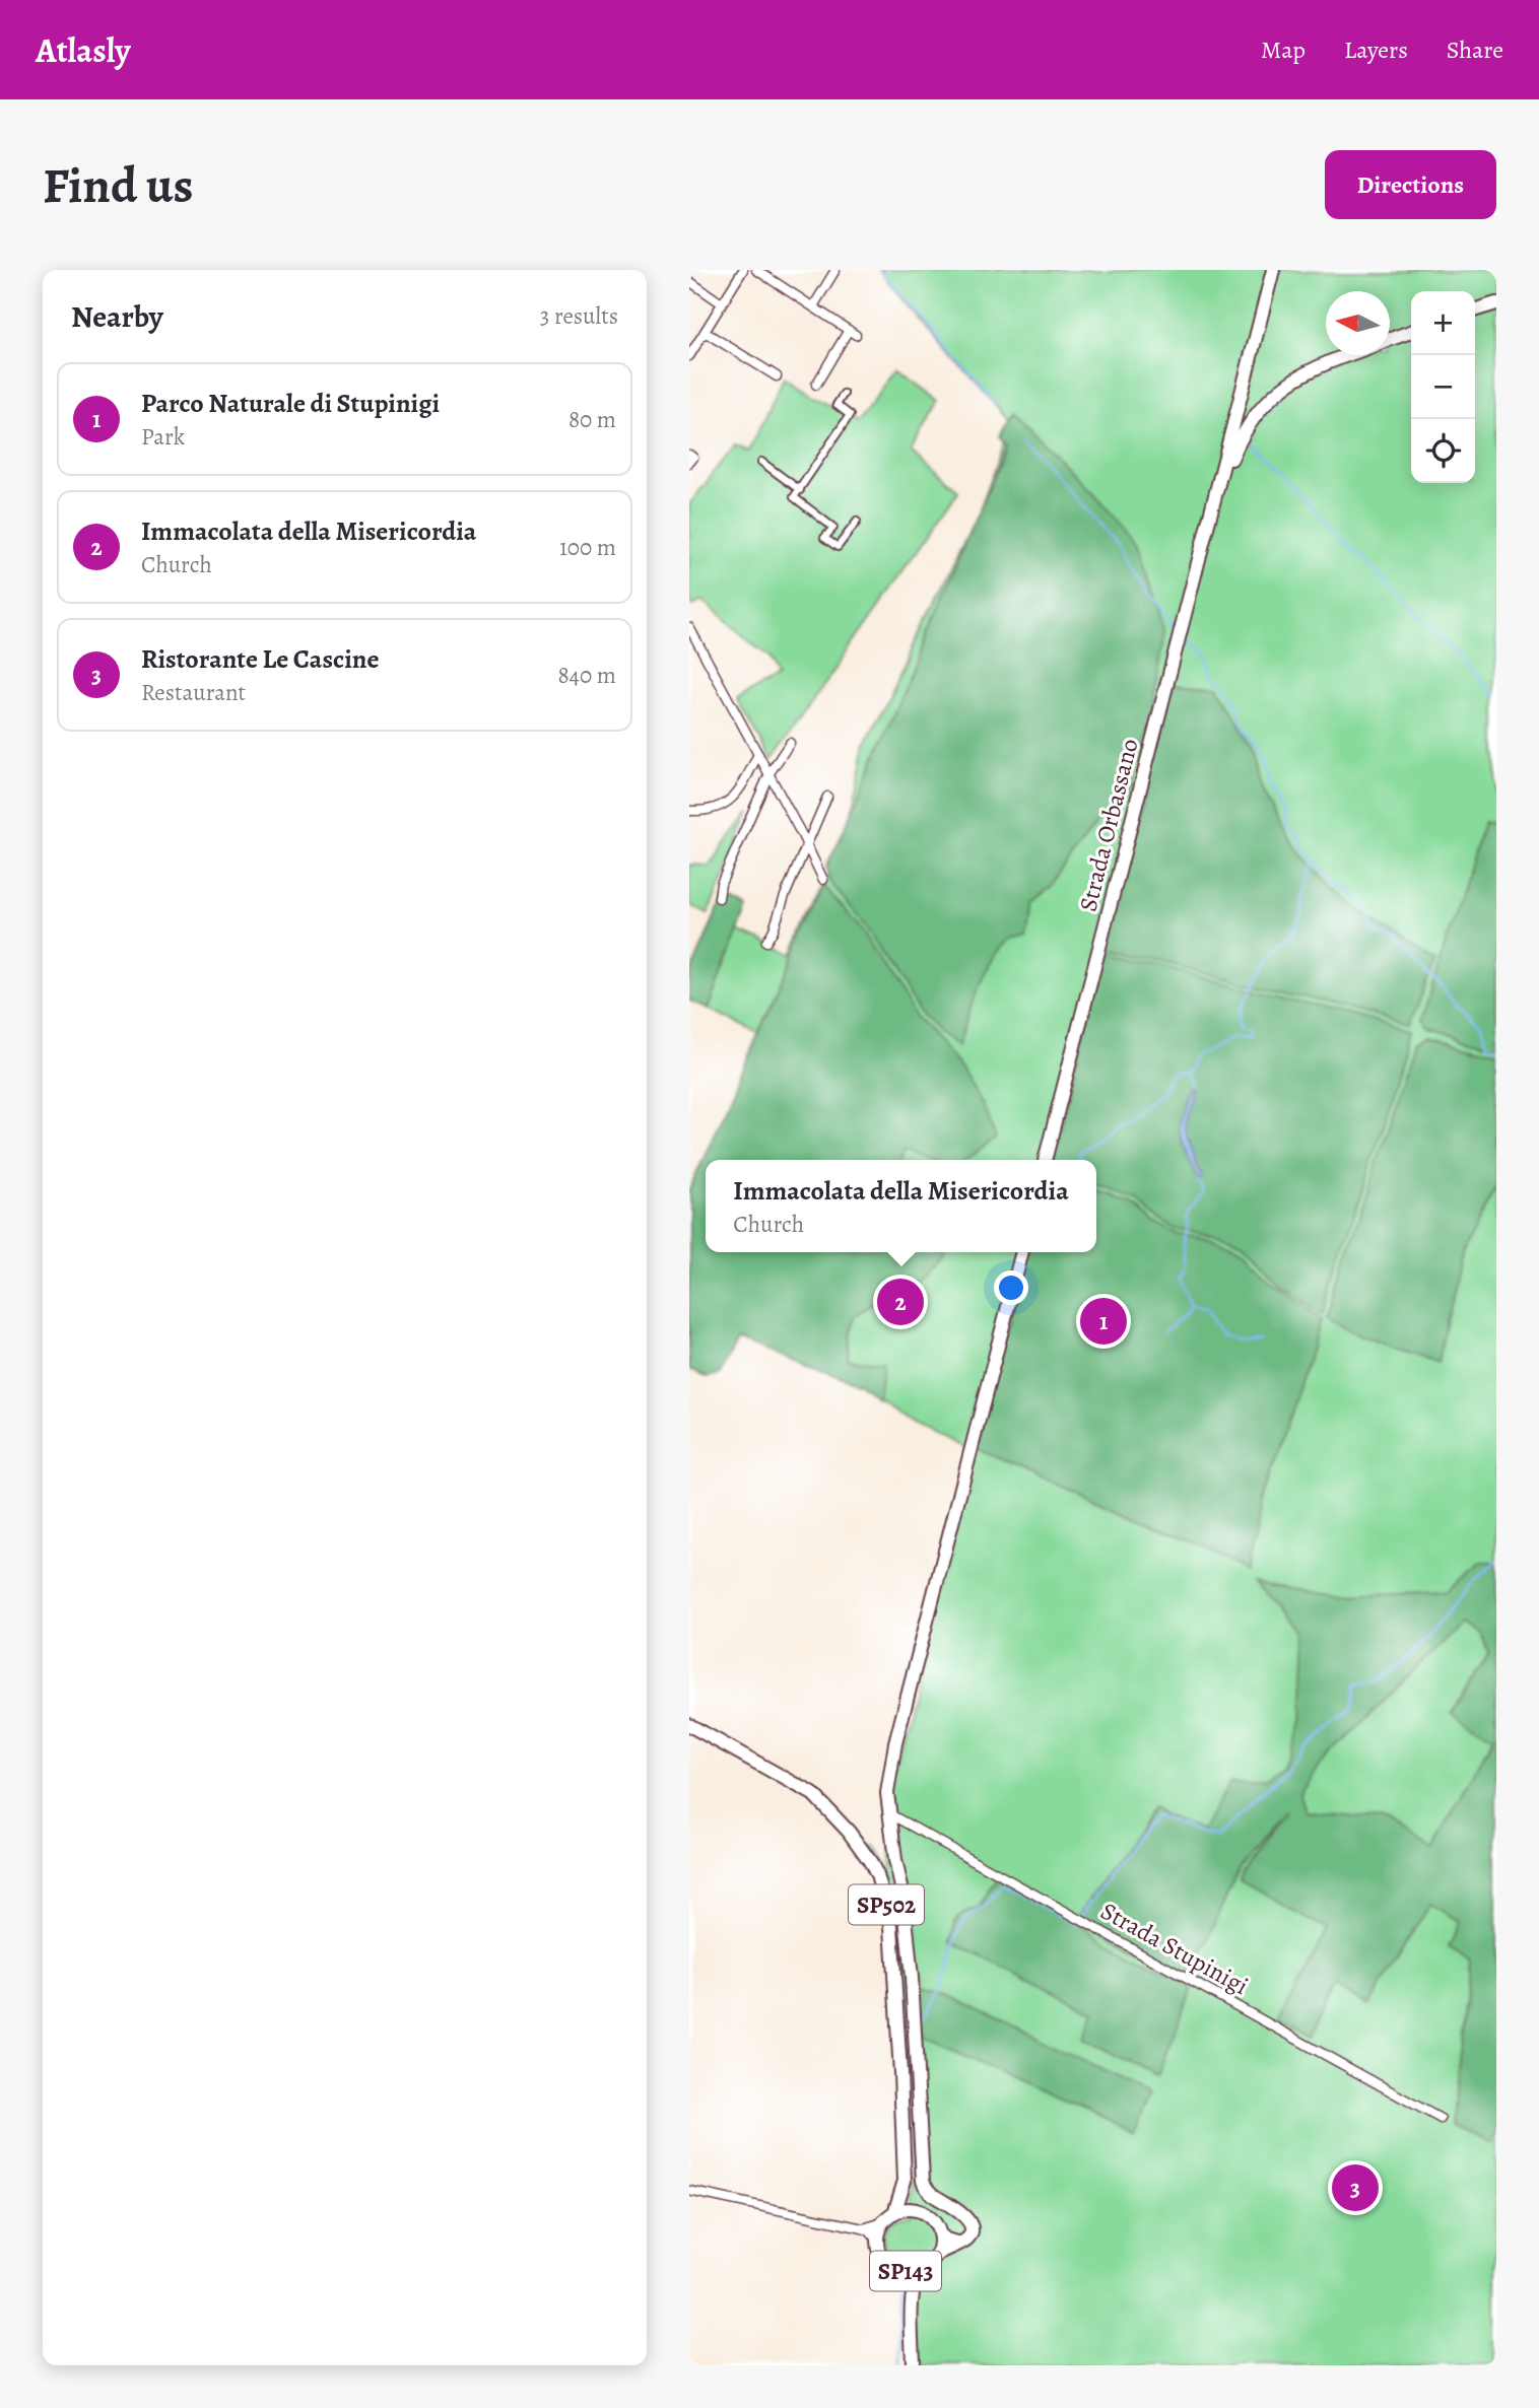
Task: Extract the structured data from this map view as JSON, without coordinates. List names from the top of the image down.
{
  "streets": {
    "main road": ["Strada Orbassano", "SP502", "SP143"],
    "street": ["Strada Stupinigi"]
  },
  "crossings": [
    ["SP502", "SP143"],
    ["Strada Stupinigi", "SP143"]
  ],
  "north": "left",
  "page": {
    "header": "Atlasly",
    "nav": ["Map", "Layers", "Share"],
    "buttons": "Directions",
    "title": "Find us",
    "heading": ["Nearby", "3 results"],
    "map_buttons": ["+", "−"],
    "list": [
      {
        "mark": "1",
        "name": "Parco Naturale di Stupinigi",
        "note": "Park",
        "value": "80 m"
      },
      {
        "mark": "2",
        "name": "Immacolata della Misericordia",
        "note": "Church",
        "value": "100 m"
      },
      {
        "mark": "3",
        "name": "Ristorante Le Cascine",
        "note": "Restaurant",
        "value": "840 m"
      }
    ],
    "popup": ["Immacolata della Misericordia", "Church"],
    "pins": ["2", "1", "3"]
  }
}
